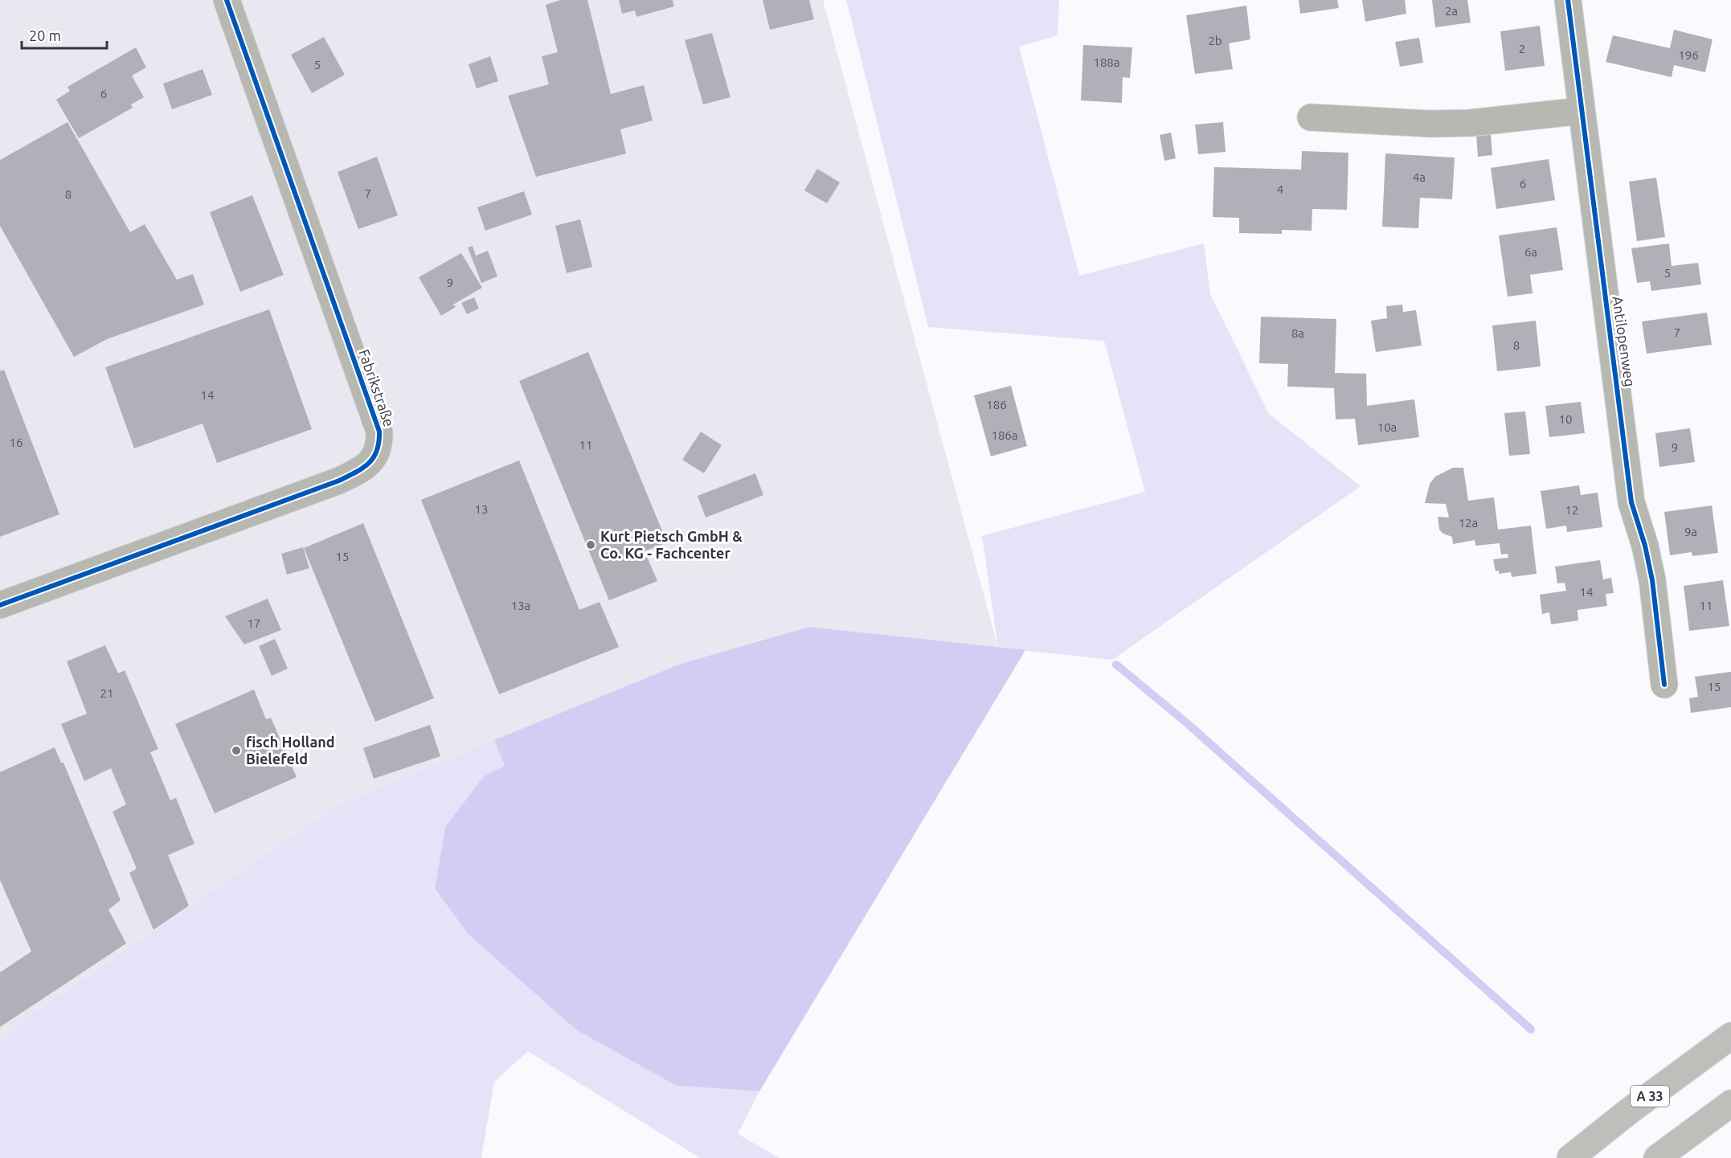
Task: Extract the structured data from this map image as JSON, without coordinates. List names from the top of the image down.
{
  "streets": {
    "highway": ["A 33"],
    "street": ["Antilopenweg", "Fabrikstraße"]
  },
  "places": ["Kurt Pietsch GmbH & Co. KG - Fachcenter", "fisch Holland Bielefeld"],
  "house_numbers": [
    "2a",
    "2b",
    "2",
    "196",
    "188a",
    "5",
    "6",
    "4a",
    "6",
    "4",
    "7",
    "8",
    "6a",
    "5",
    "9",
    "7",
    "8a",
    "8",
    "14",
    "186",
    "10",
    "10a",
    "186a",
    "16",
    "11",
    "9",
    "13",
    "12",
    "12a",
    "9a",
    "15",
    "14",
    "13a",
    "11",
    "17",
    "15",
    "21"
  ],
  "scale_bar": "20 m"
}
